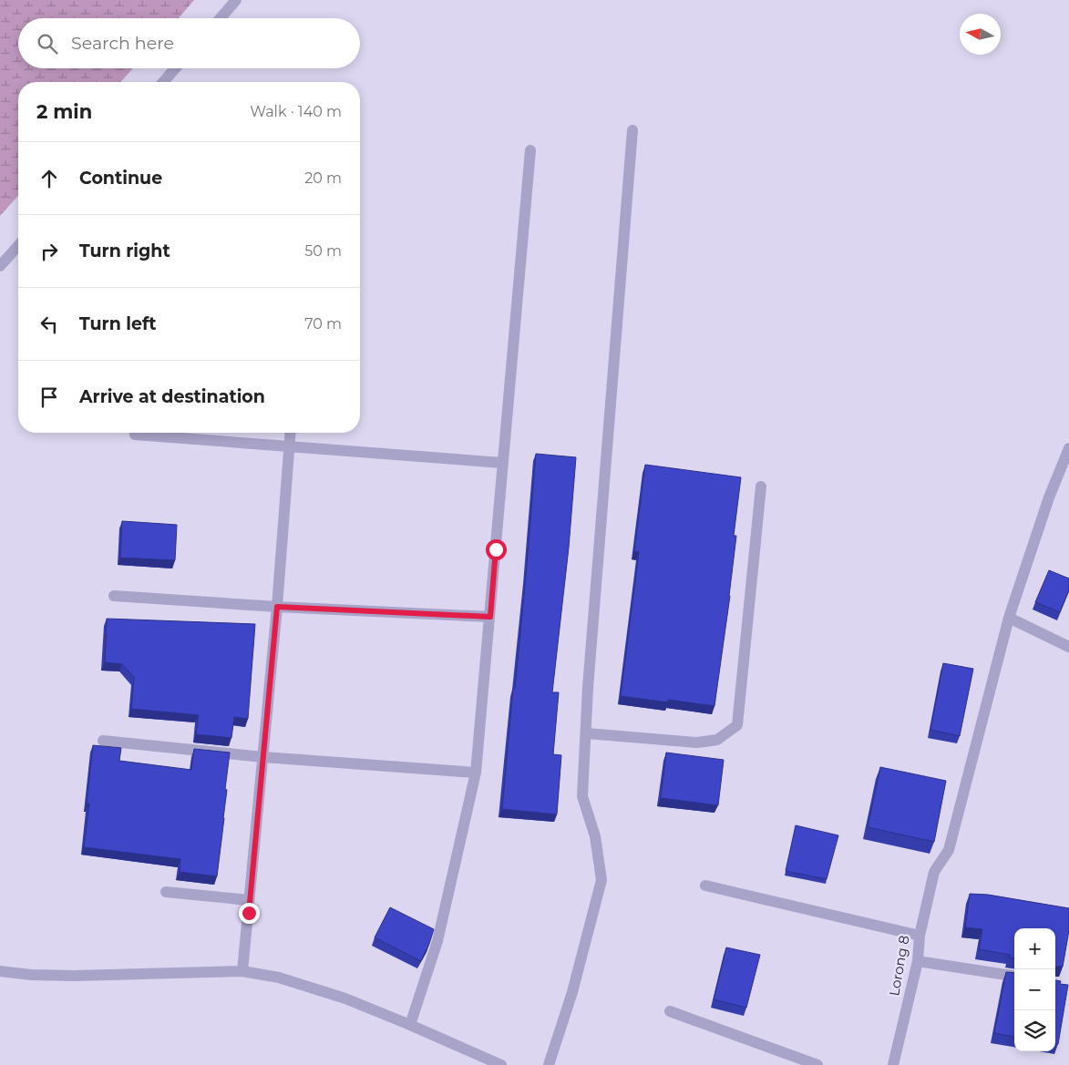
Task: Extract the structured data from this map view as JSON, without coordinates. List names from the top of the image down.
{
  "streets": {
    "street": ["Lorong 8"]
  },
  "north": "left",
  "page": {
    "search": "Search here",
    "heading": ["2 min", "Walk · 140 m"],
    "list": [
      ["Continue", "20 m"],
      ["Turn right", "50 m"],
      ["Turn left", "70 m"],
      "Arrive at destination"
    ],
    "map_buttons": ["+", "−"]
  }
}
